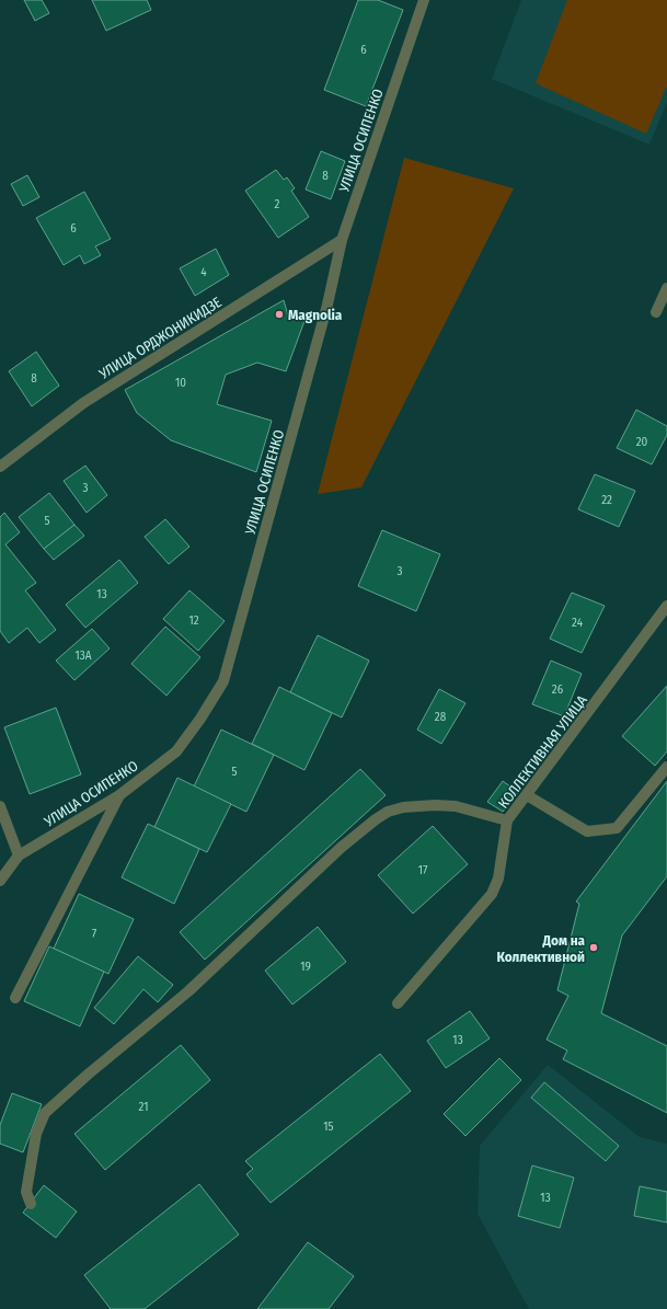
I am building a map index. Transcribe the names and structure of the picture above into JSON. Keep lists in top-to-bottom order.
{
  "streets": {
    "street": ["УЛИЦА ОСИПЕНКО", "УЛИЦА ОРДЖОНИКИДЗЕ", "КОЛЛЕКТИВНАЯ УЛИЦА"]
  },
  "crossings": [
    ["УЛИЦА ОСИПЕНКО", "УЛИЦА ОРДЖОНИКИДЗЕ"]
  ],
  "places": ["Magnolia", "Дом на Коллективной"],
  "house_numbers": [
    "6",
    "8",
    "2",
    "6",
    "4",
    "8",
    "10",
    "20",
    "3",
    "22",
    "5",
    "3",
    "13",
    "12",
    "24",
    "13А",
    "26",
    "28",
    "5",
    "17",
    "7",
    "19",
    "13",
    "21",
    "15",
    "13"
  ]
}
